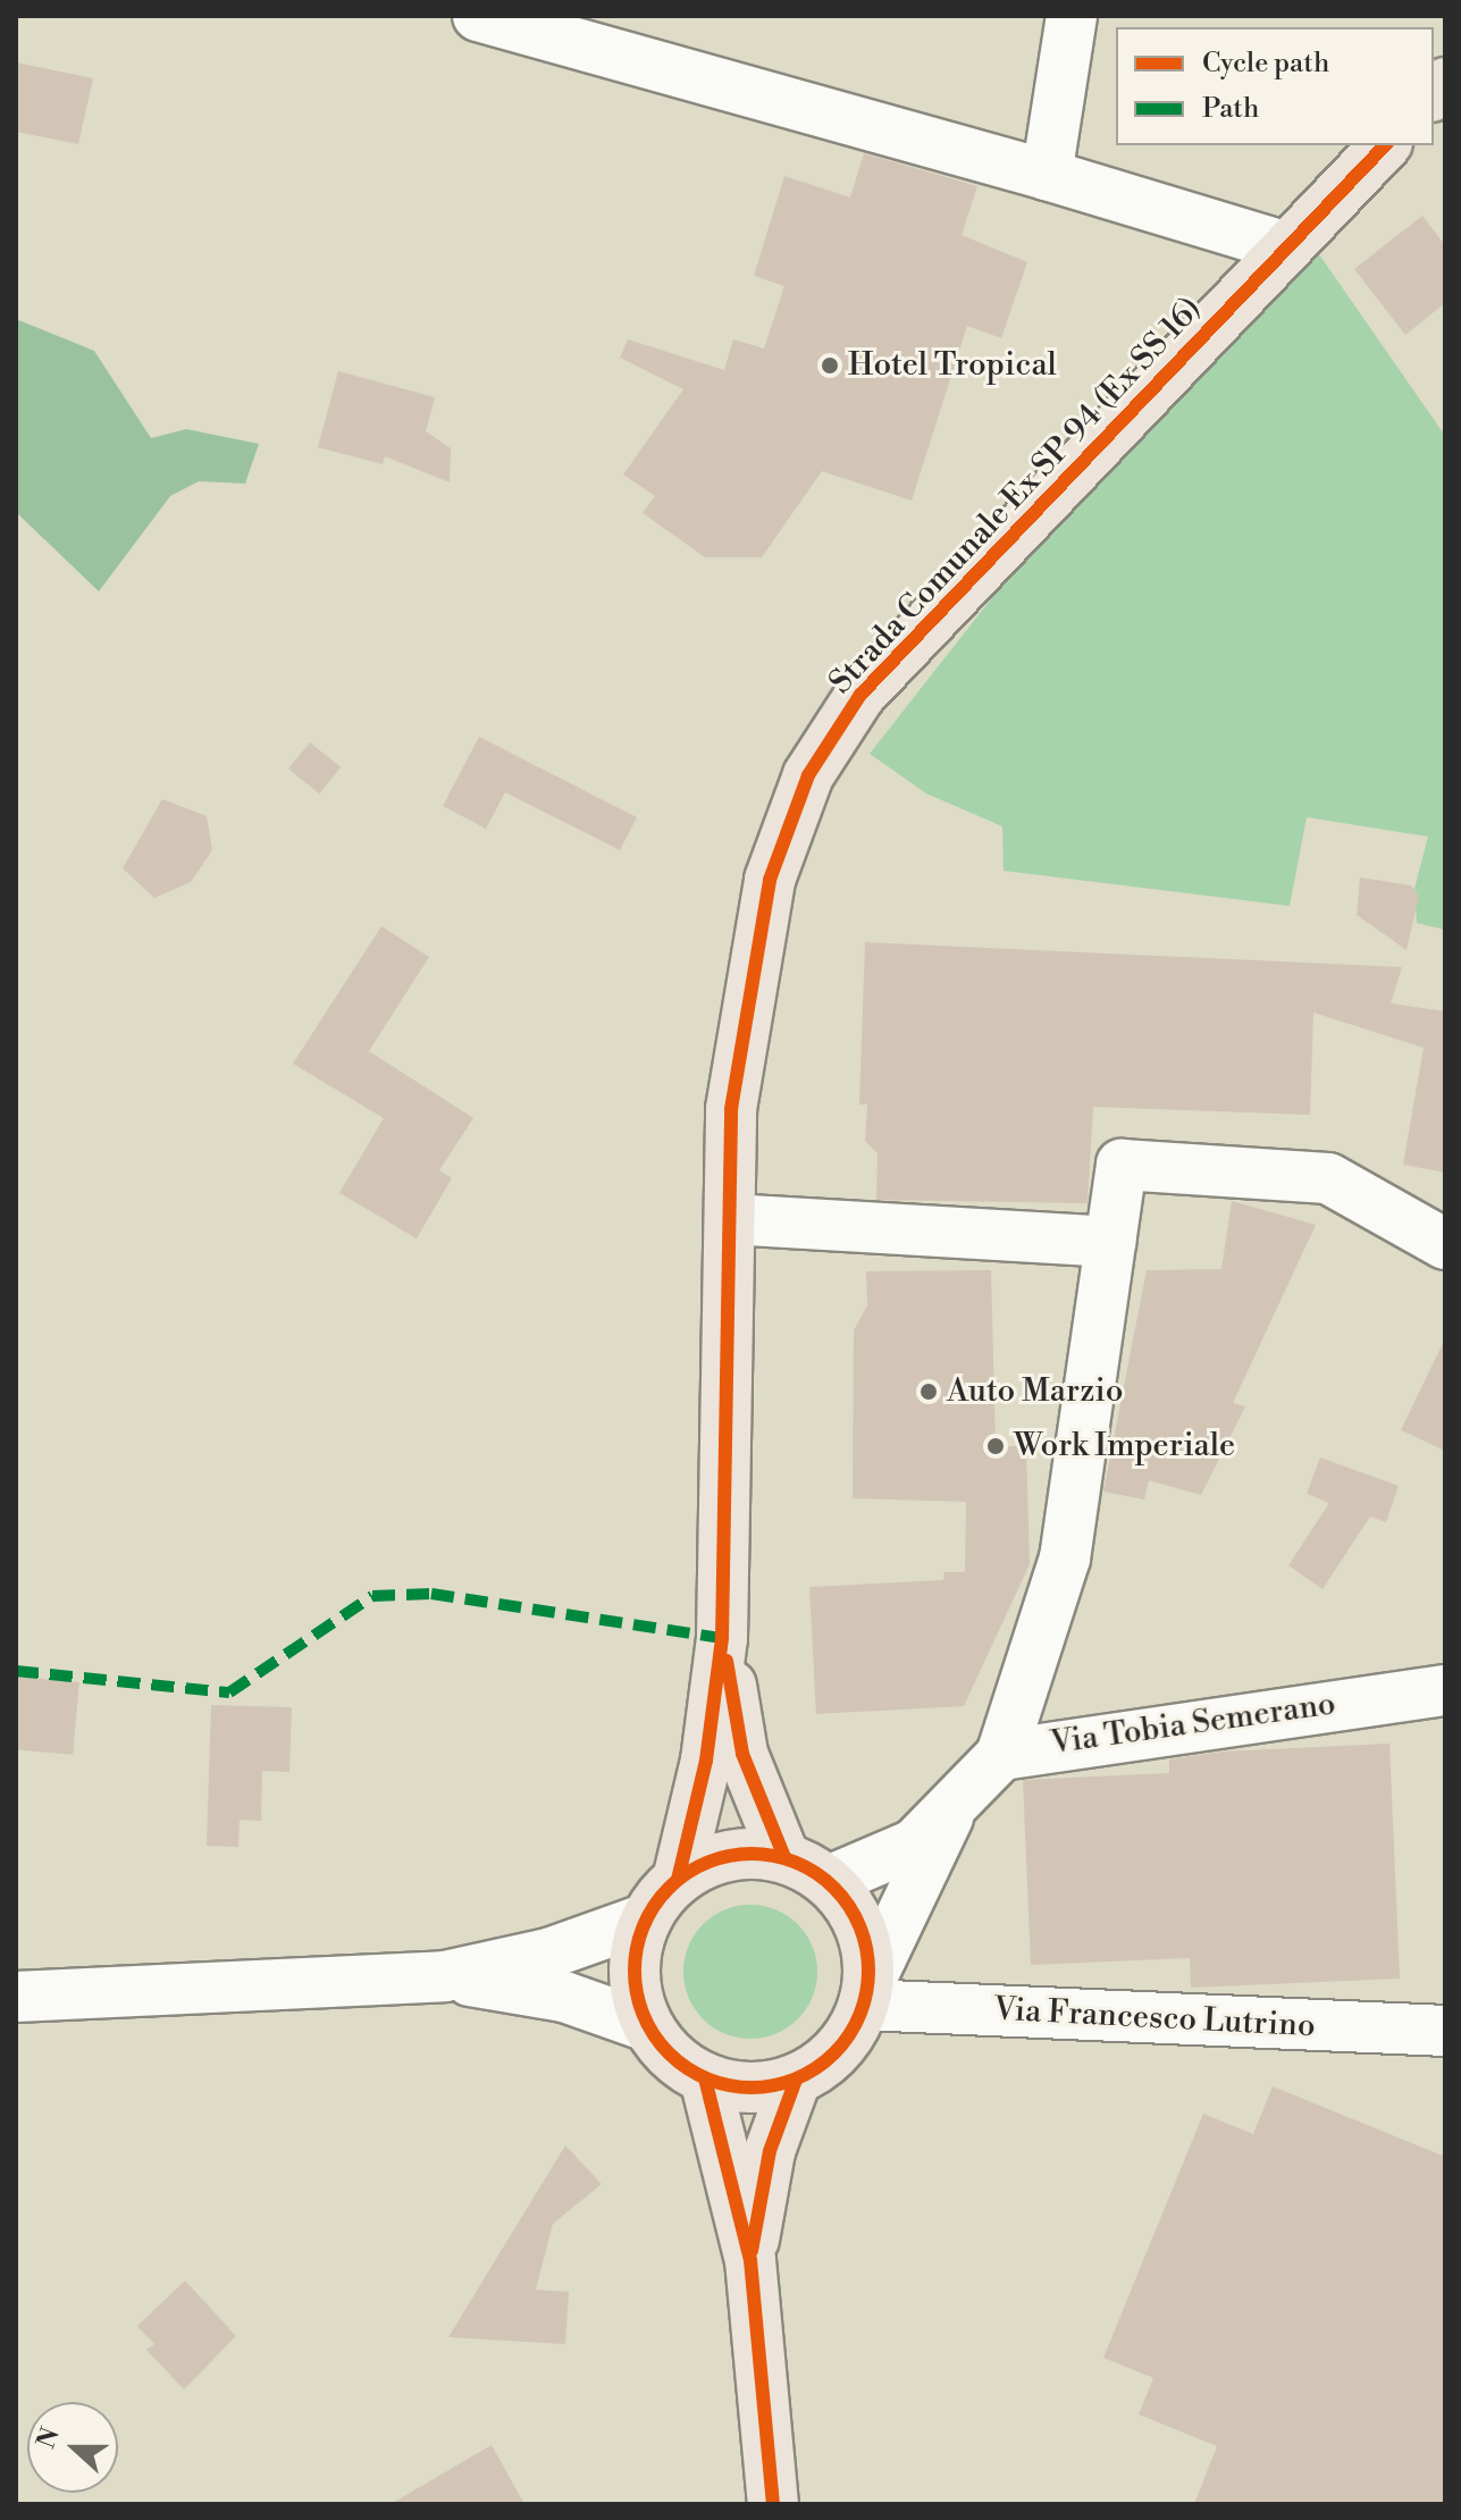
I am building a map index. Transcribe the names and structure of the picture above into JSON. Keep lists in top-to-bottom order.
{
  "streets": {
    "main road": ["Strada Comunale Ex SP 94 (Ex SS 16)"],
    "street": ["Via Tobia Semerano", "Via Francesco Lutrino"]
  },
  "crossings": [
    ["Strada Comunale Ex SP 94 (Ex SS 16)", "Via Francesco Lutrino"]
  ],
  "places": ["Hotel Tropical", "Auto Marzio", "Work Imperiale"],
  "legend": ["Cycle path", "Path"],
  "north": "left"
}
